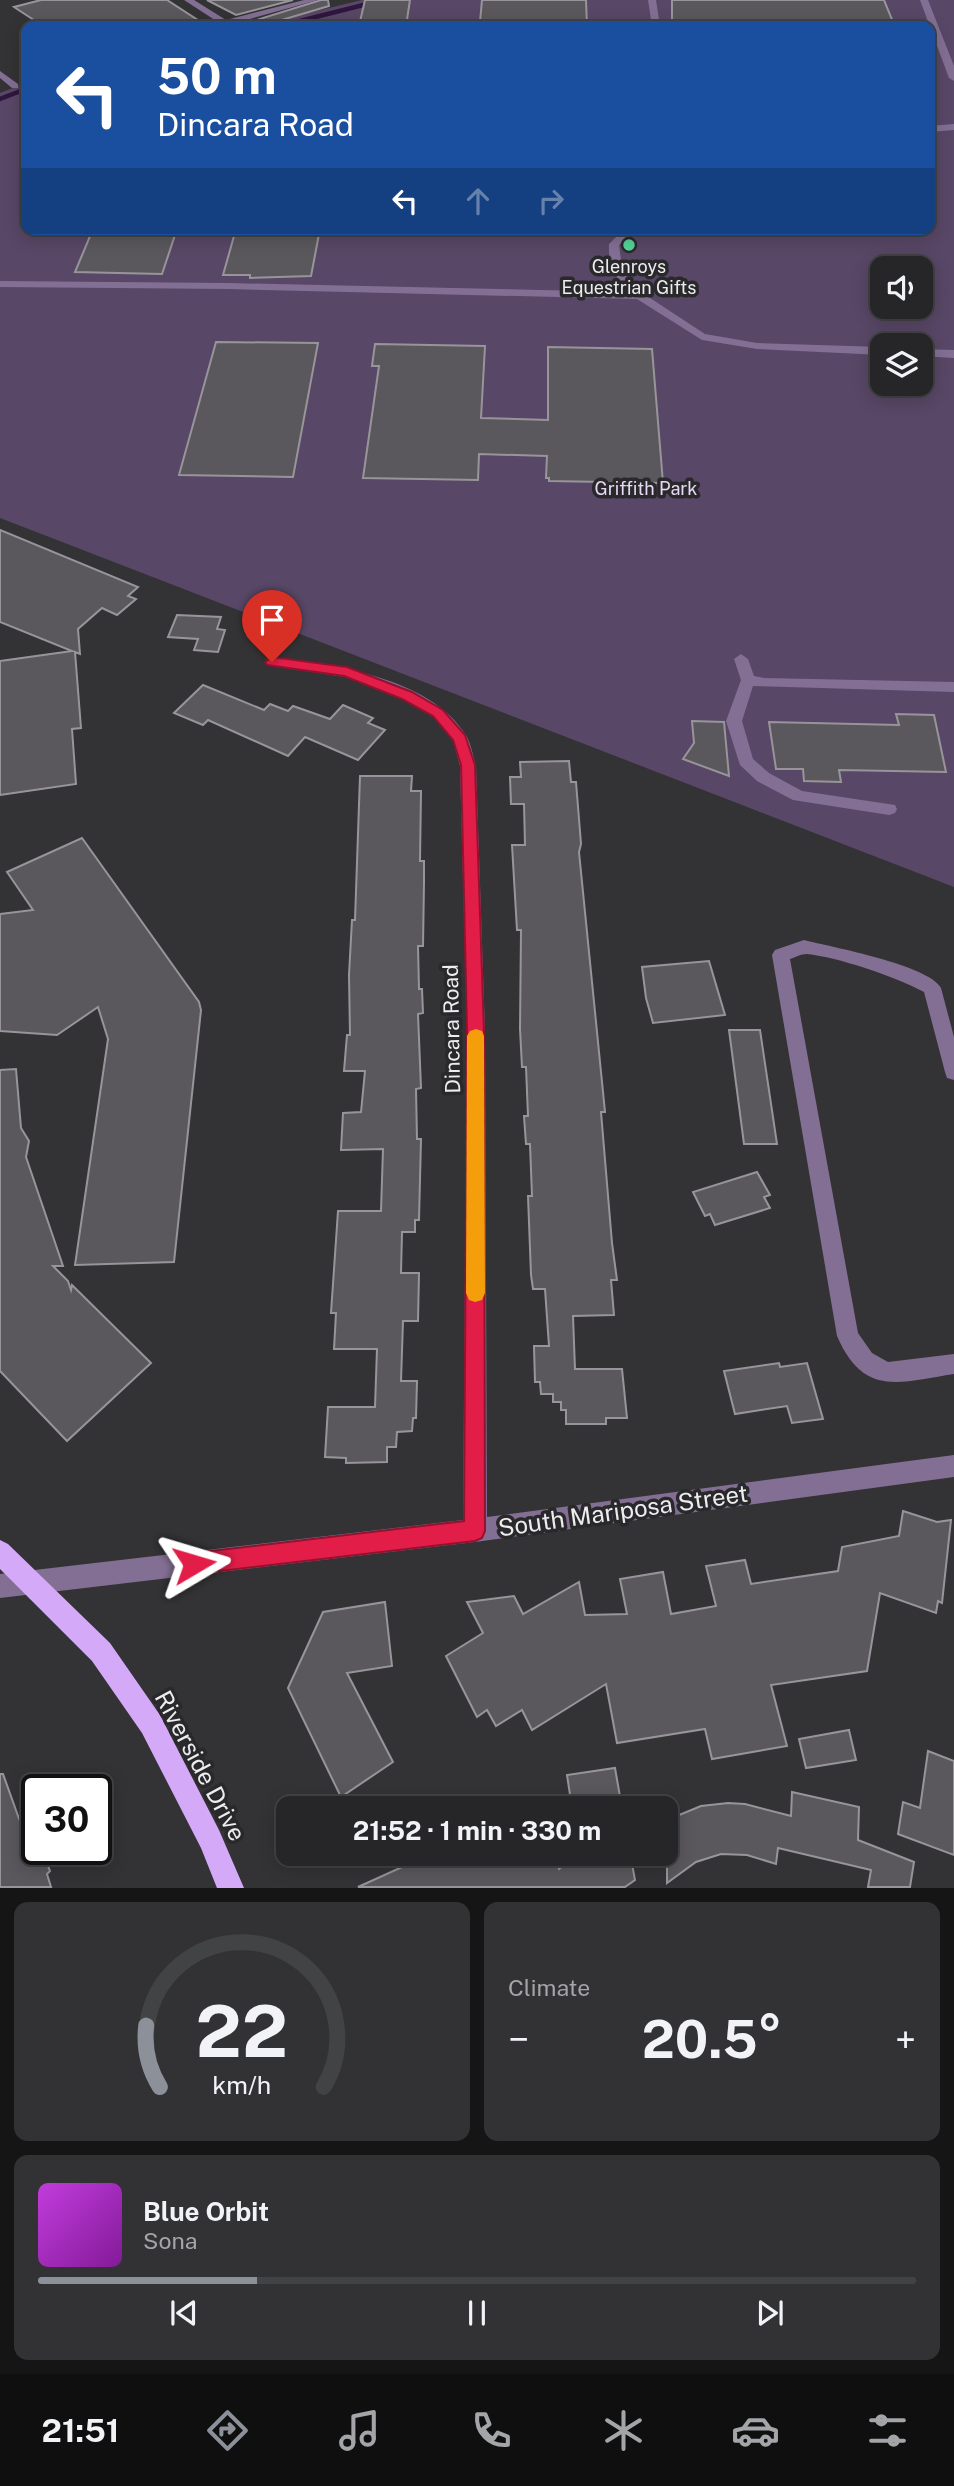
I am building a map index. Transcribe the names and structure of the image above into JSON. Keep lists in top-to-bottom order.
{
  "streets": {
    "main road": ["Riverside Drive"],
    "street": ["Dincara Road", "South Mariposa Street"]
  },
  "crossings": [
    ["Dincara Road", "South Mariposa Street"],
    ["South Mariposa Street", "Riverside Drive"]
  ],
  "parks": ["Griffith Park"],
  "places": ["Glenroys Equestrian Gifts"],
  "page": {
    "turn": ["50 m", "Dincara Road"],
    "limit": "30",
    "trip": "21:52 · 1 min · 330 m",
    "tile": "Climate",
    "heat": ["−", "20.5°", "+"],
    "song": ["Blue Orbit", "Sona"],
    "tabs": "21:51",
    "gauge": ["22", "km/h"]
  }
}
